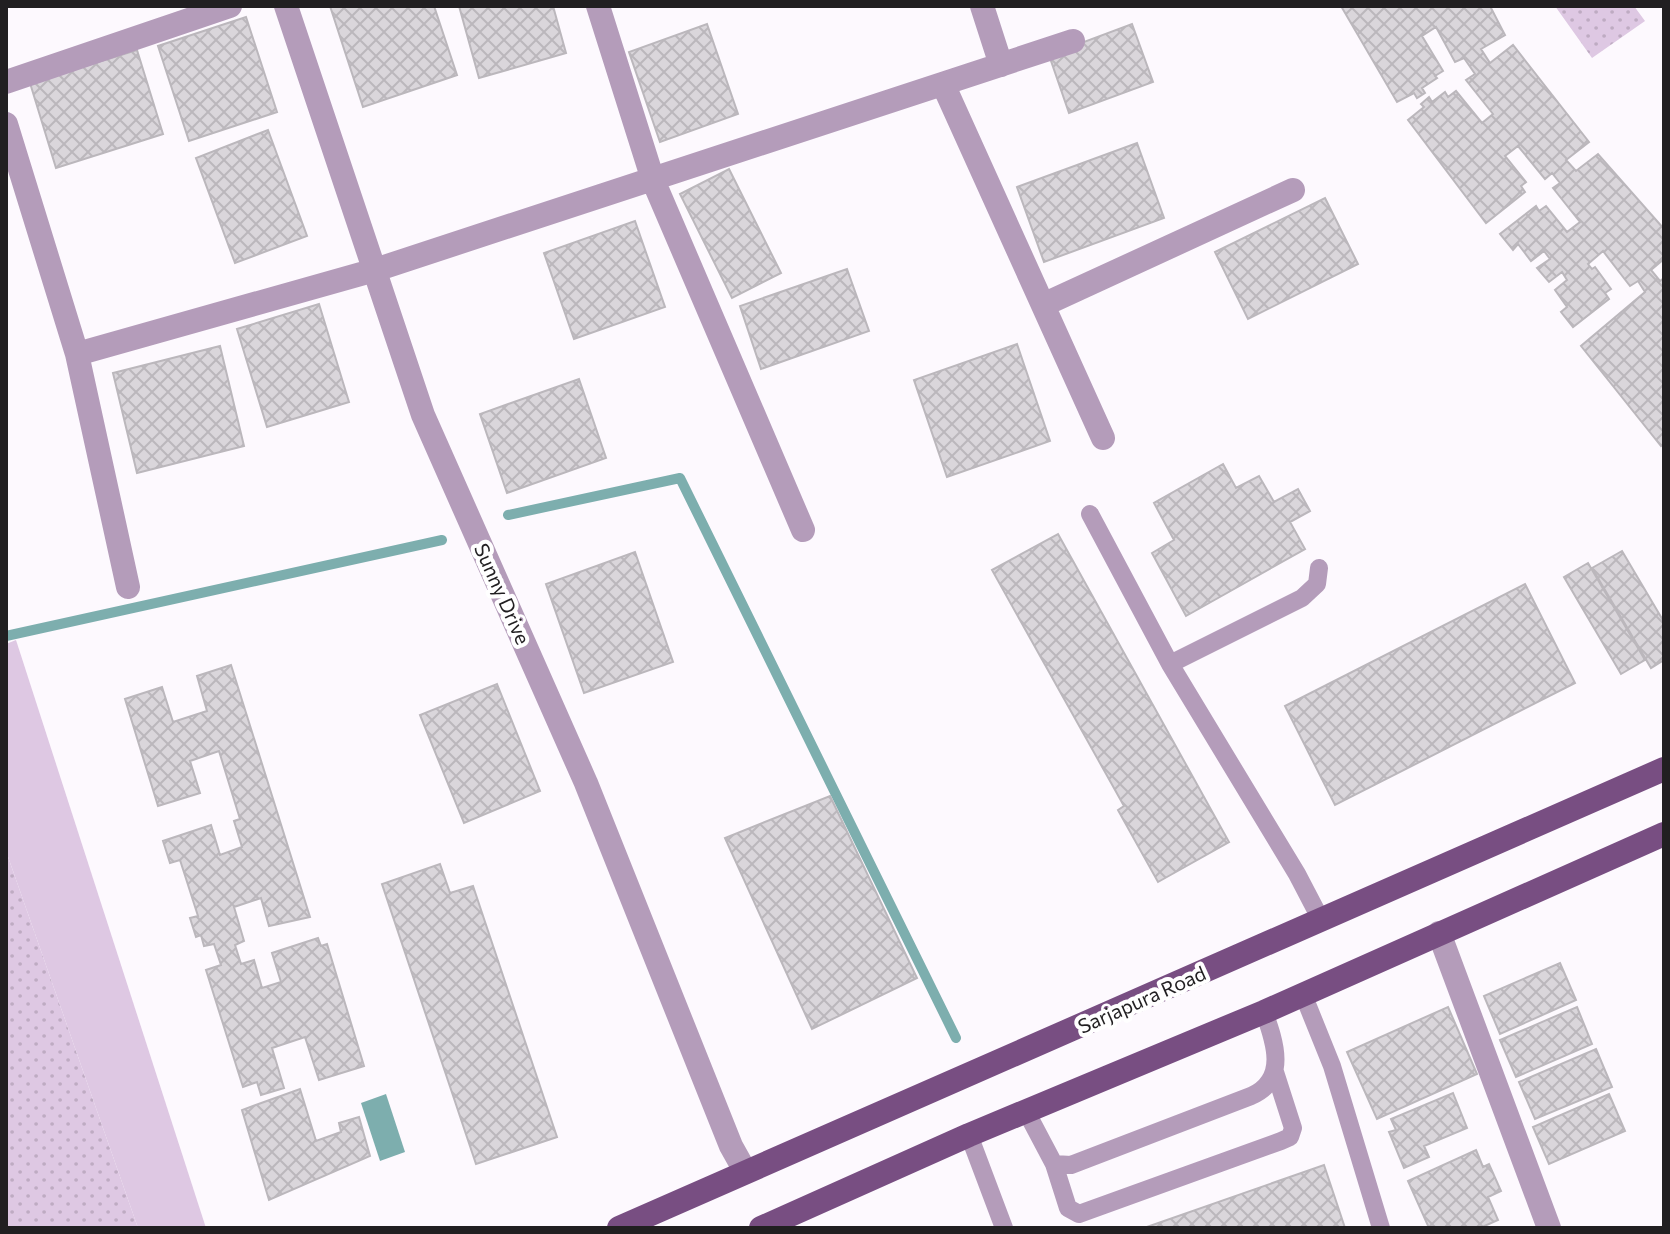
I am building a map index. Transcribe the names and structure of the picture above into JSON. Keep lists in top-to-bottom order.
{
  "streets": {
    "main road": ["Sarjapura Road"],
    "street": ["Sunny Drive"]
  },
  "crossings": [
    ["Sunny Drive", "Sarjapura Road"]
  ]
}
